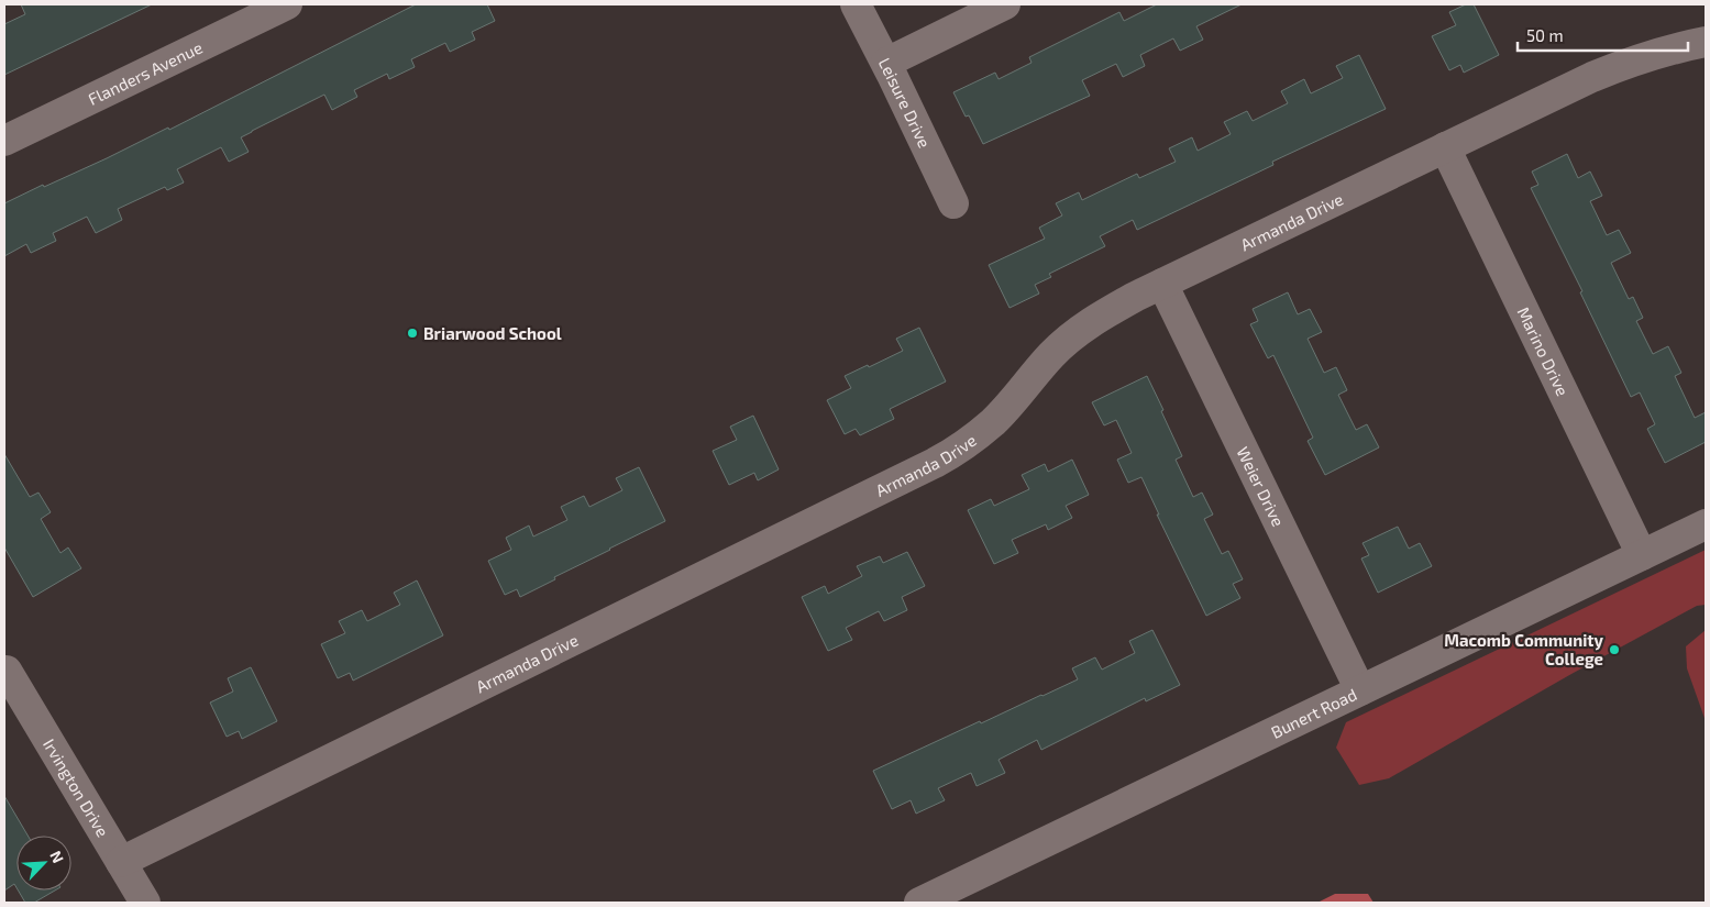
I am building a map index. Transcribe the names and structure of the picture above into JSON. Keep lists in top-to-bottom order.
{
  "streets": {
    "street": [
      "Flanders Avenue",
      "Leisure Drive",
      "Armanda Drive",
      "Marino Drive",
      "Weier Drive",
      "Bunert Road",
      "Irvington Drive"
    ]
  },
  "crossings": [
    ["Armanda Drive", "Marino Drive"],
    ["Armanda Drive", "Weier Drive"],
    ["Armanda Drive", "Irvington Drive"],
    ["Marino Drive", "Bunert Road"],
    ["Weier Drive", "Bunert Road"]
  ],
  "places": ["Briarwood School", "Macomb Community College"],
  "scale_bar": "50 m",
  "north": "top right"
}
